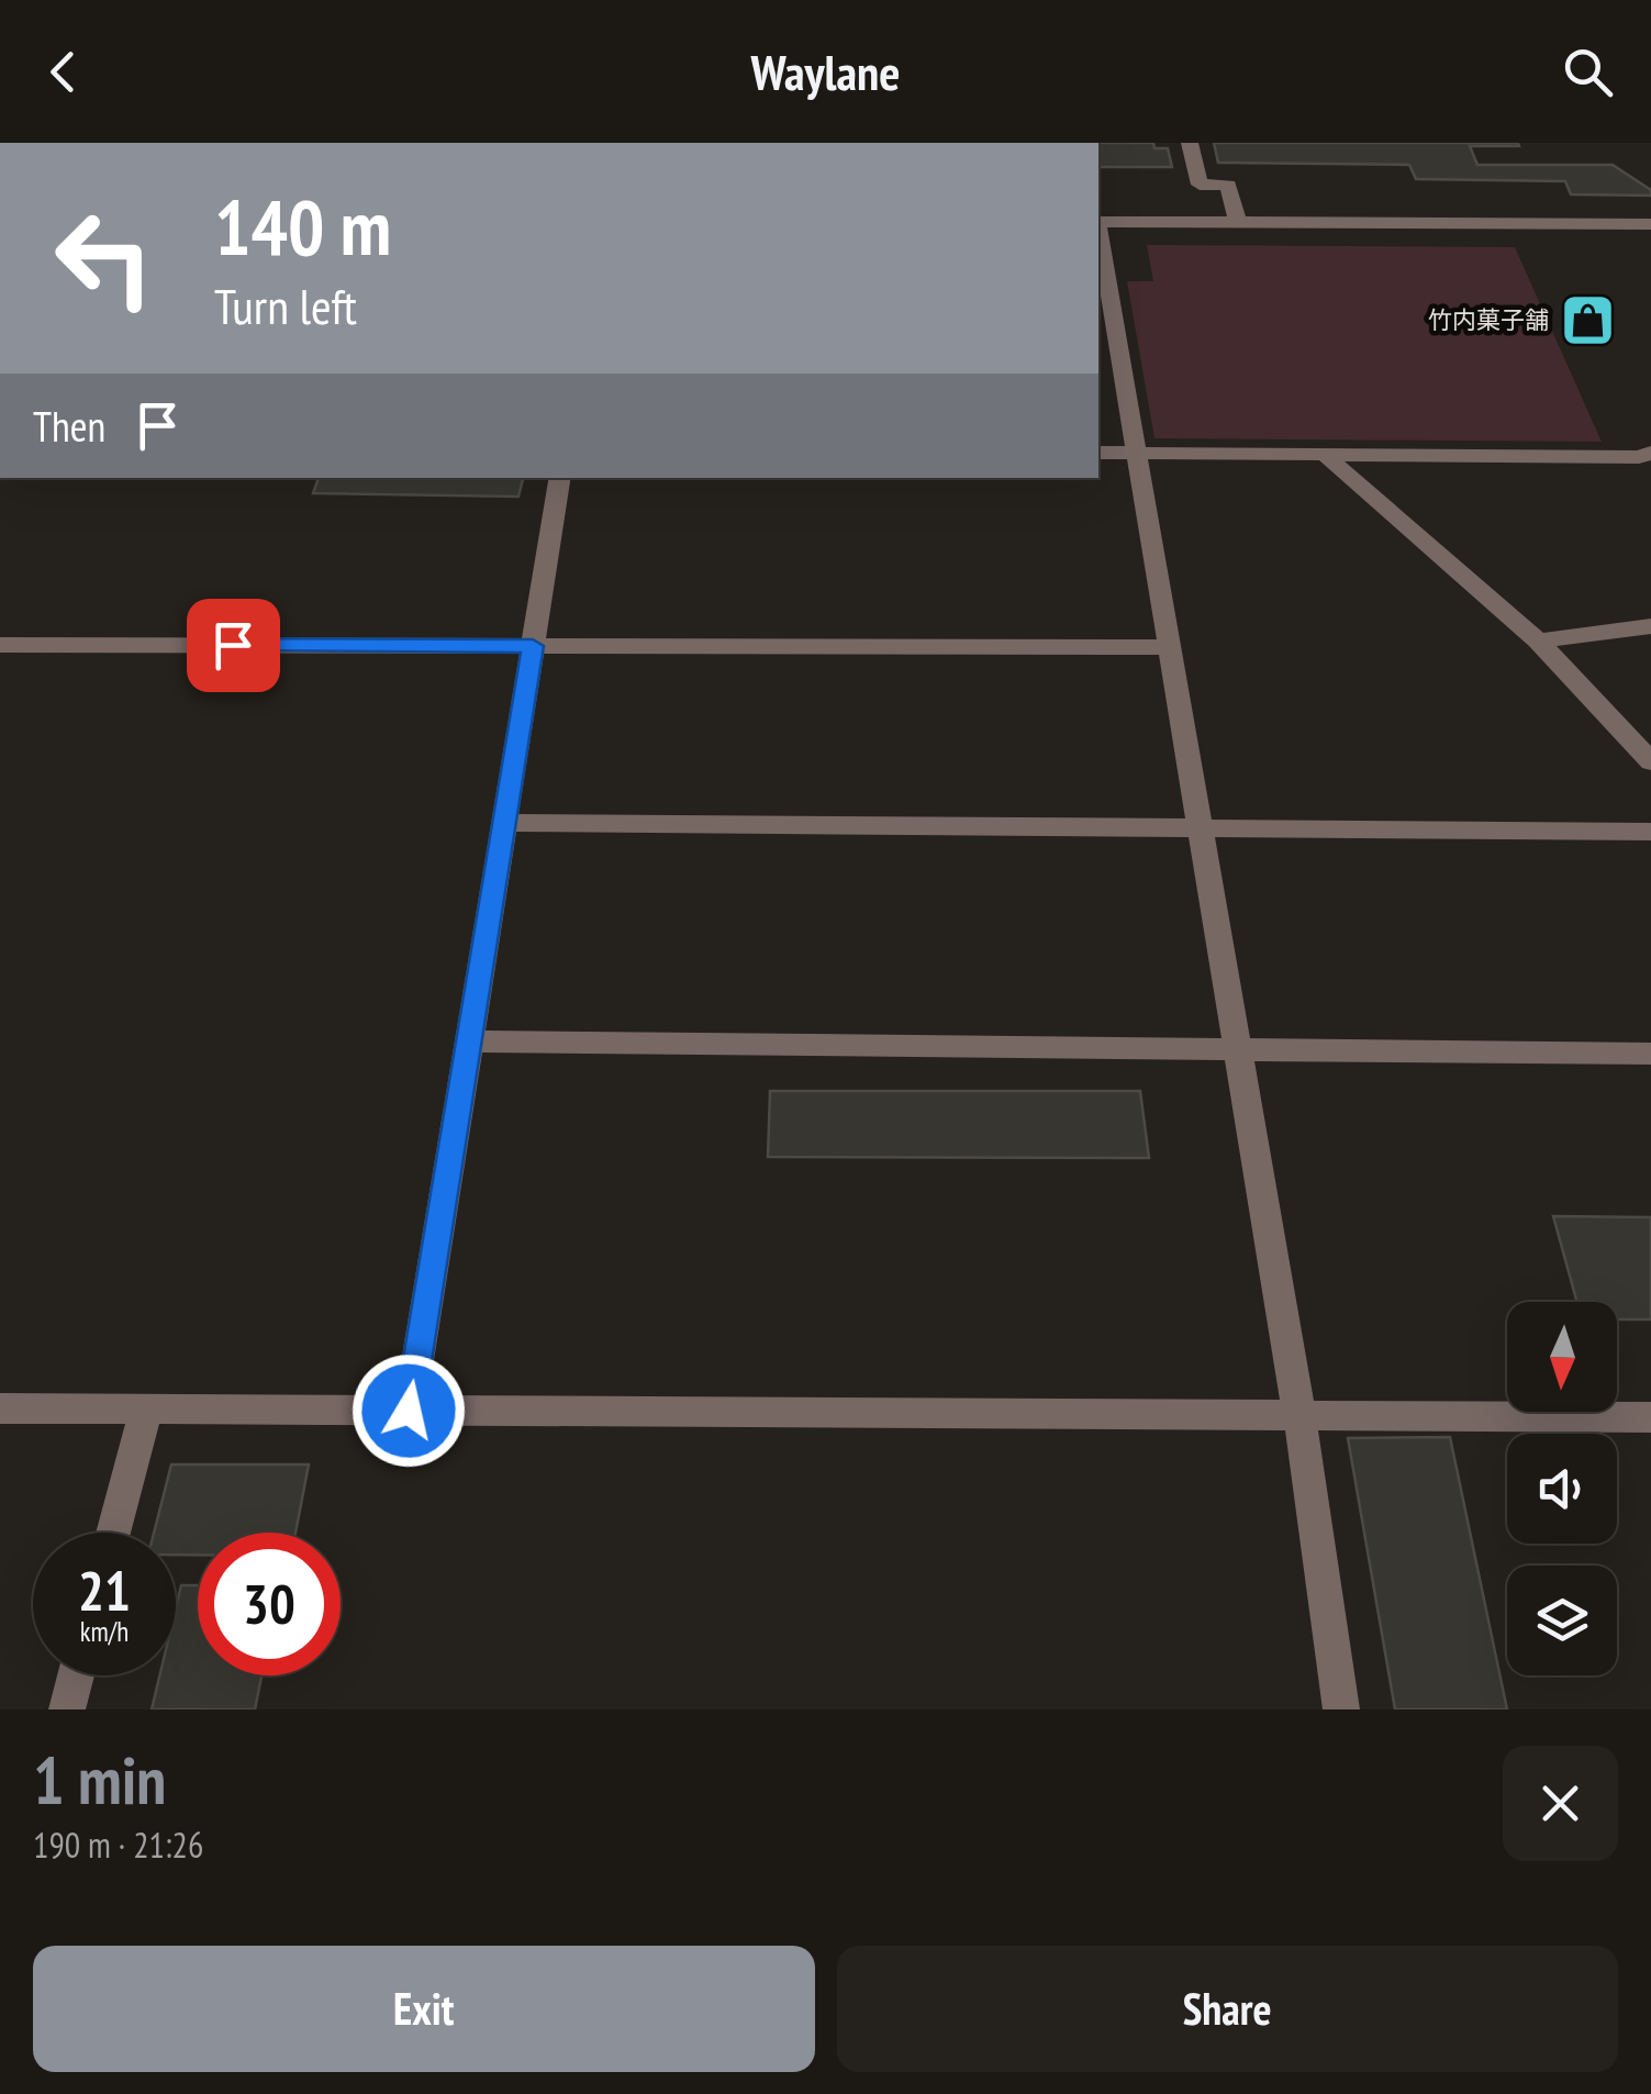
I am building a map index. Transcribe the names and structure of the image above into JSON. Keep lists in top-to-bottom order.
{
  "places": {
    "shop": ["竹内菓子舗"]
  },
  "north": "bottom",
  "page": {
    "header": "Waylane",
    "turn": ["140 m", "Turn left"],
    "then": "Then",
    "speed": "21 km/h",
    "limit": "30",
    "heading": ["1 min", "190 m · 21:26"],
    "buttons": ["Exit", "Share"]
  }
}
